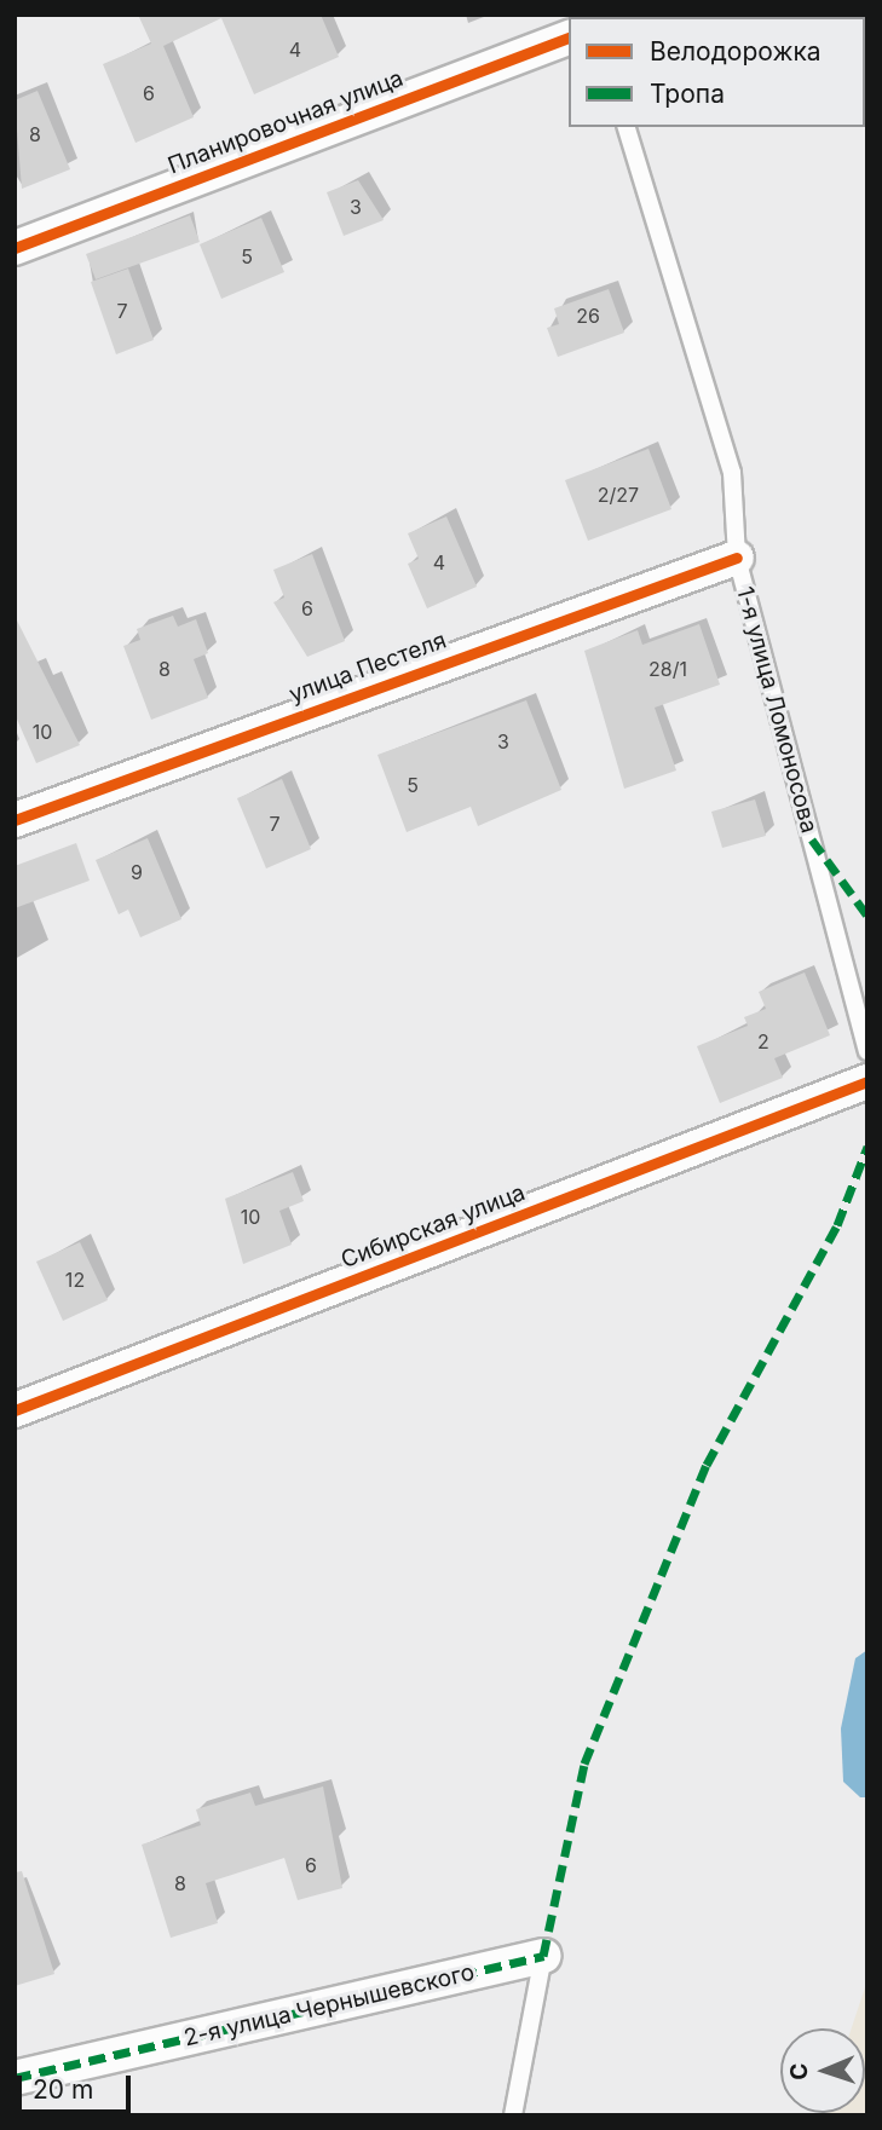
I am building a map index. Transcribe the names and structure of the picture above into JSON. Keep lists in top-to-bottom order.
{
  "streets": {
    "street": [
      "Планировочная улица",
      "улица Пестеля",
      "Сибирская улица",
      "2-я улица Чернышевского"
    ],
    "lane": ["1-я улица Ломоносова"]
  },
  "crossings": [
    ["улица Пестеля", "1-я улица Ломоносова"]
  ],
  "house_numbers": [
    "4",
    "6",
    "8",
    "3",
    "5",
    "7",
    "26",
    "2/27",
    "4",
    "6",
    "8",
    "28/1",
    "10",
    "3",
    "5",
    "7",
    "9",
    "2",
    "10",
    "12",
    "6",
    "8"
  ],
  "legend": ["Велодорожка", "Тропа"],
  "scale_bar": "20 m",
  "north": "left"
}
